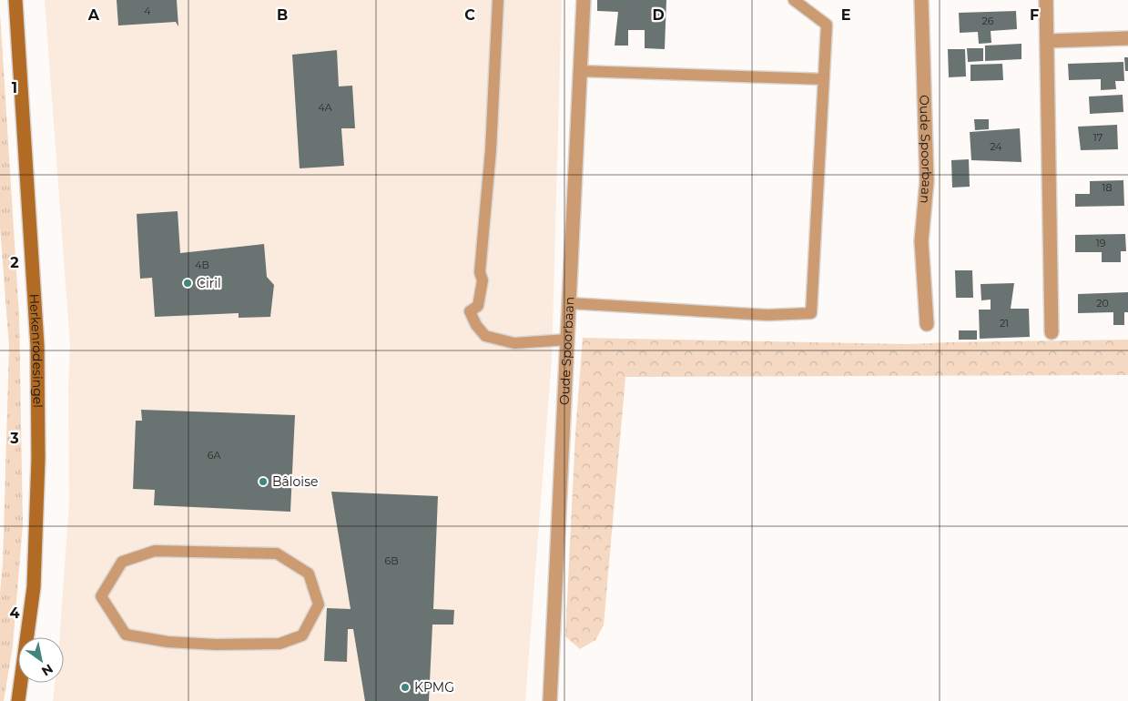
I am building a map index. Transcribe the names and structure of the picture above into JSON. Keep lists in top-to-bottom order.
{
  "streets": {
    "street": ["Oude Spoorbaan", "Herkenrodesingel"]
  },
  "places": ["Ciril", "Bâloise", "KPMG"],
  "house_numbers": [
    "4",
    "26",
    "4A",
    "17",
    "24",
    "18",
    "19",
    "4B",
    "20",
    "21",
    "6A",
    "6B"
  ],
  "north": "bottom right",
  "grid": {
    "columns": [
      "A",
      "B",
      "C",
      "D",
      "E",
      "F"
    ],
    "rows": [
      "1",
      "2",
      "3",
      "4"
    ]
  }
}
